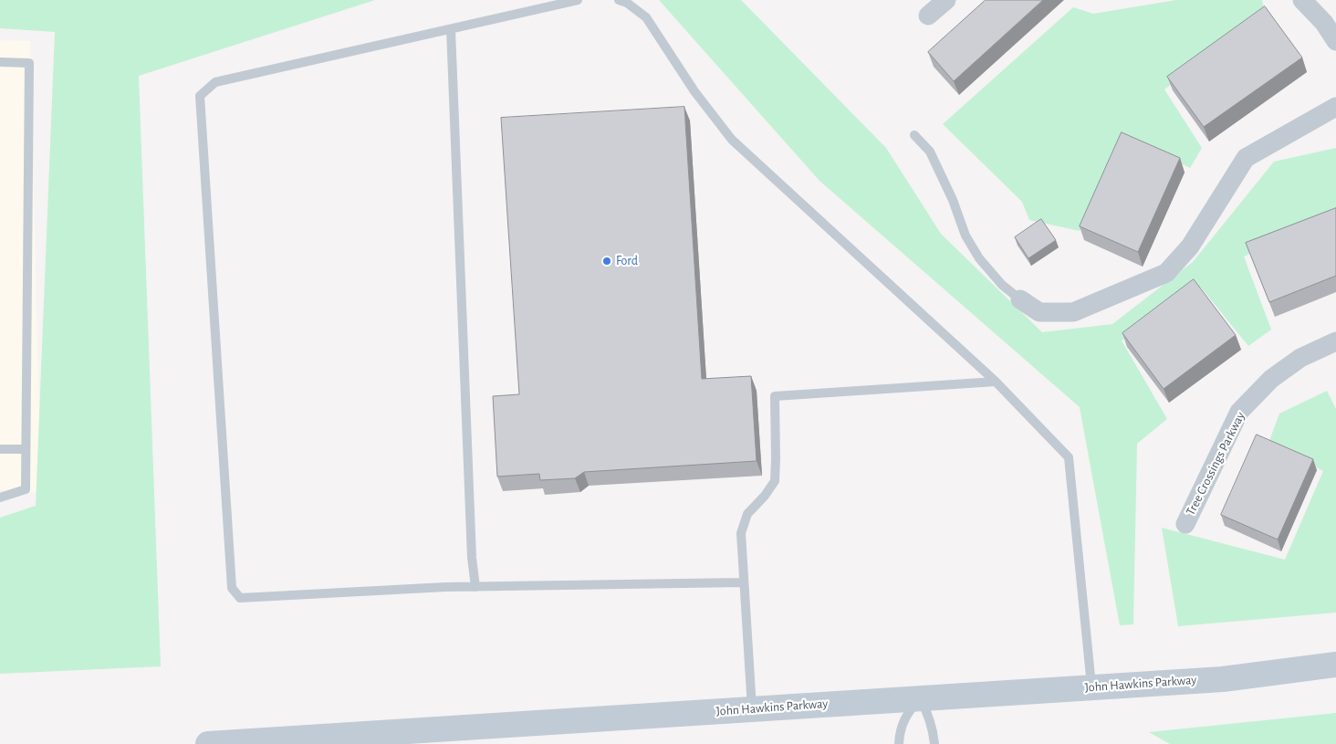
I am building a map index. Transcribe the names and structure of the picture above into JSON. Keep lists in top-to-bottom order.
{
  "streets": {
    "main road": ["John Hawkins Parkway"],
    "street": ["Tree Crossings Parkway"]
  },
  "places": ["Ford"]
}
